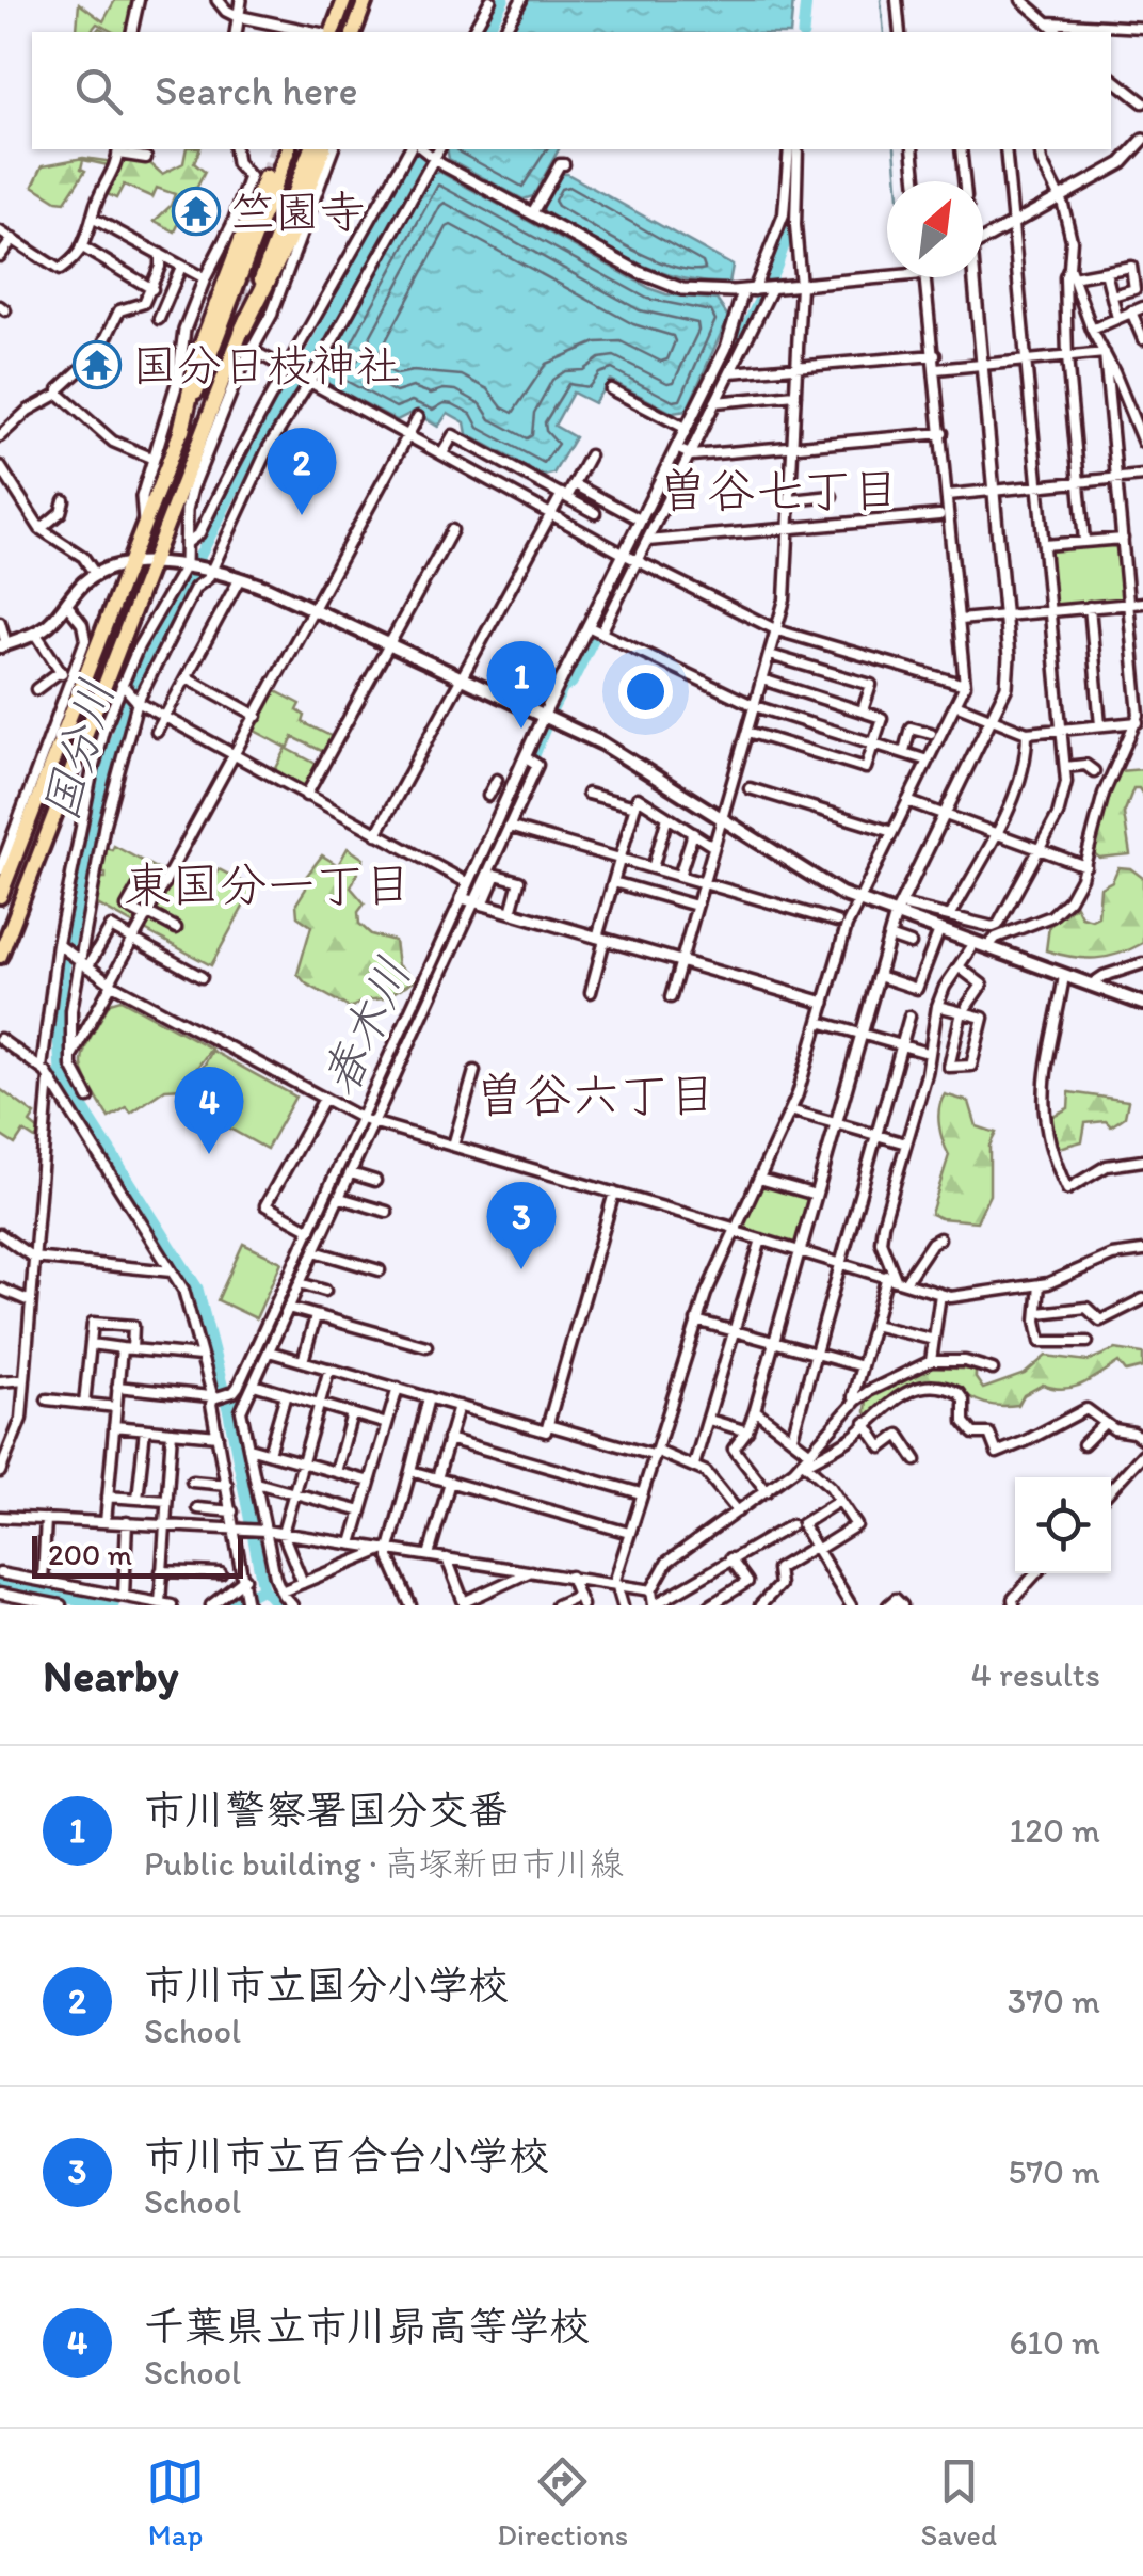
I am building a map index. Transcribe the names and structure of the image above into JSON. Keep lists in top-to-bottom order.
{
  "districts": ["曽谷七丁目", "東国分一丁目", "曽谷六丁目"],
  "water": ["国分川", "春木川"],
  "places": {
    "temple": ["竺園寺", "国分日枝神社"]
  },
  "scale_bar": "200 m",
  "north": "top right",
  "page": {
    "search": "Search here",
    "pins": [
      "2",
      "1",
      "4",
      "3"
    ],
    "scale": "200 m",
    "heading": ["Nearby", "4 results"],
    "list": [
      {
        "mark": "1",
        "name": "市川警察署国分交番",
        "note": "Public building · 高塚新田市川線",
        "value": "120 m"
      },
      {
        "mark": "2",
        "name": "市川市立国分小学校",
        "note": "School",
        "value": "370 m"
      },
      {
        "mark": "3",
        "name": "市川市立百合台小学校",
        "note": "School",
        "value": "570 m"
      },
      {
        "mark": "4",
        "name": "千葉県立市川昴高等学校",
        "note": "School",
        "value": "610 m"
      }
    ],
    "nav": ["Map", "Directions", "Saved"]
  }
}
